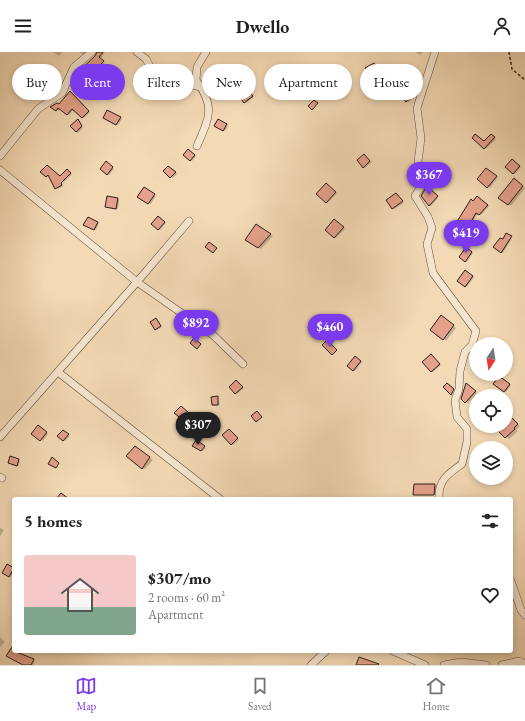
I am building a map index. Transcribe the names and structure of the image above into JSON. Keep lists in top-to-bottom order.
{
  "north": "bottom",
  "page": {
    "header": "Dwello",
    "chip": [
      "Buy",
      "Rent",
      "Filters",
      "New",
      "Apartment",
      "House"
    ],
    "price": [
      "$367",
      "$419",
      "$892",
      "$460",
      "$307"
    ],
    "heading": "5 homes",
    "list": [
      {
        "name": "$307/mo",
        "note": "2 rooms · 60 m² · Apartment"
      }
    ],
    "tabs": ["Map", "Saved", "Home"]
  }
}
